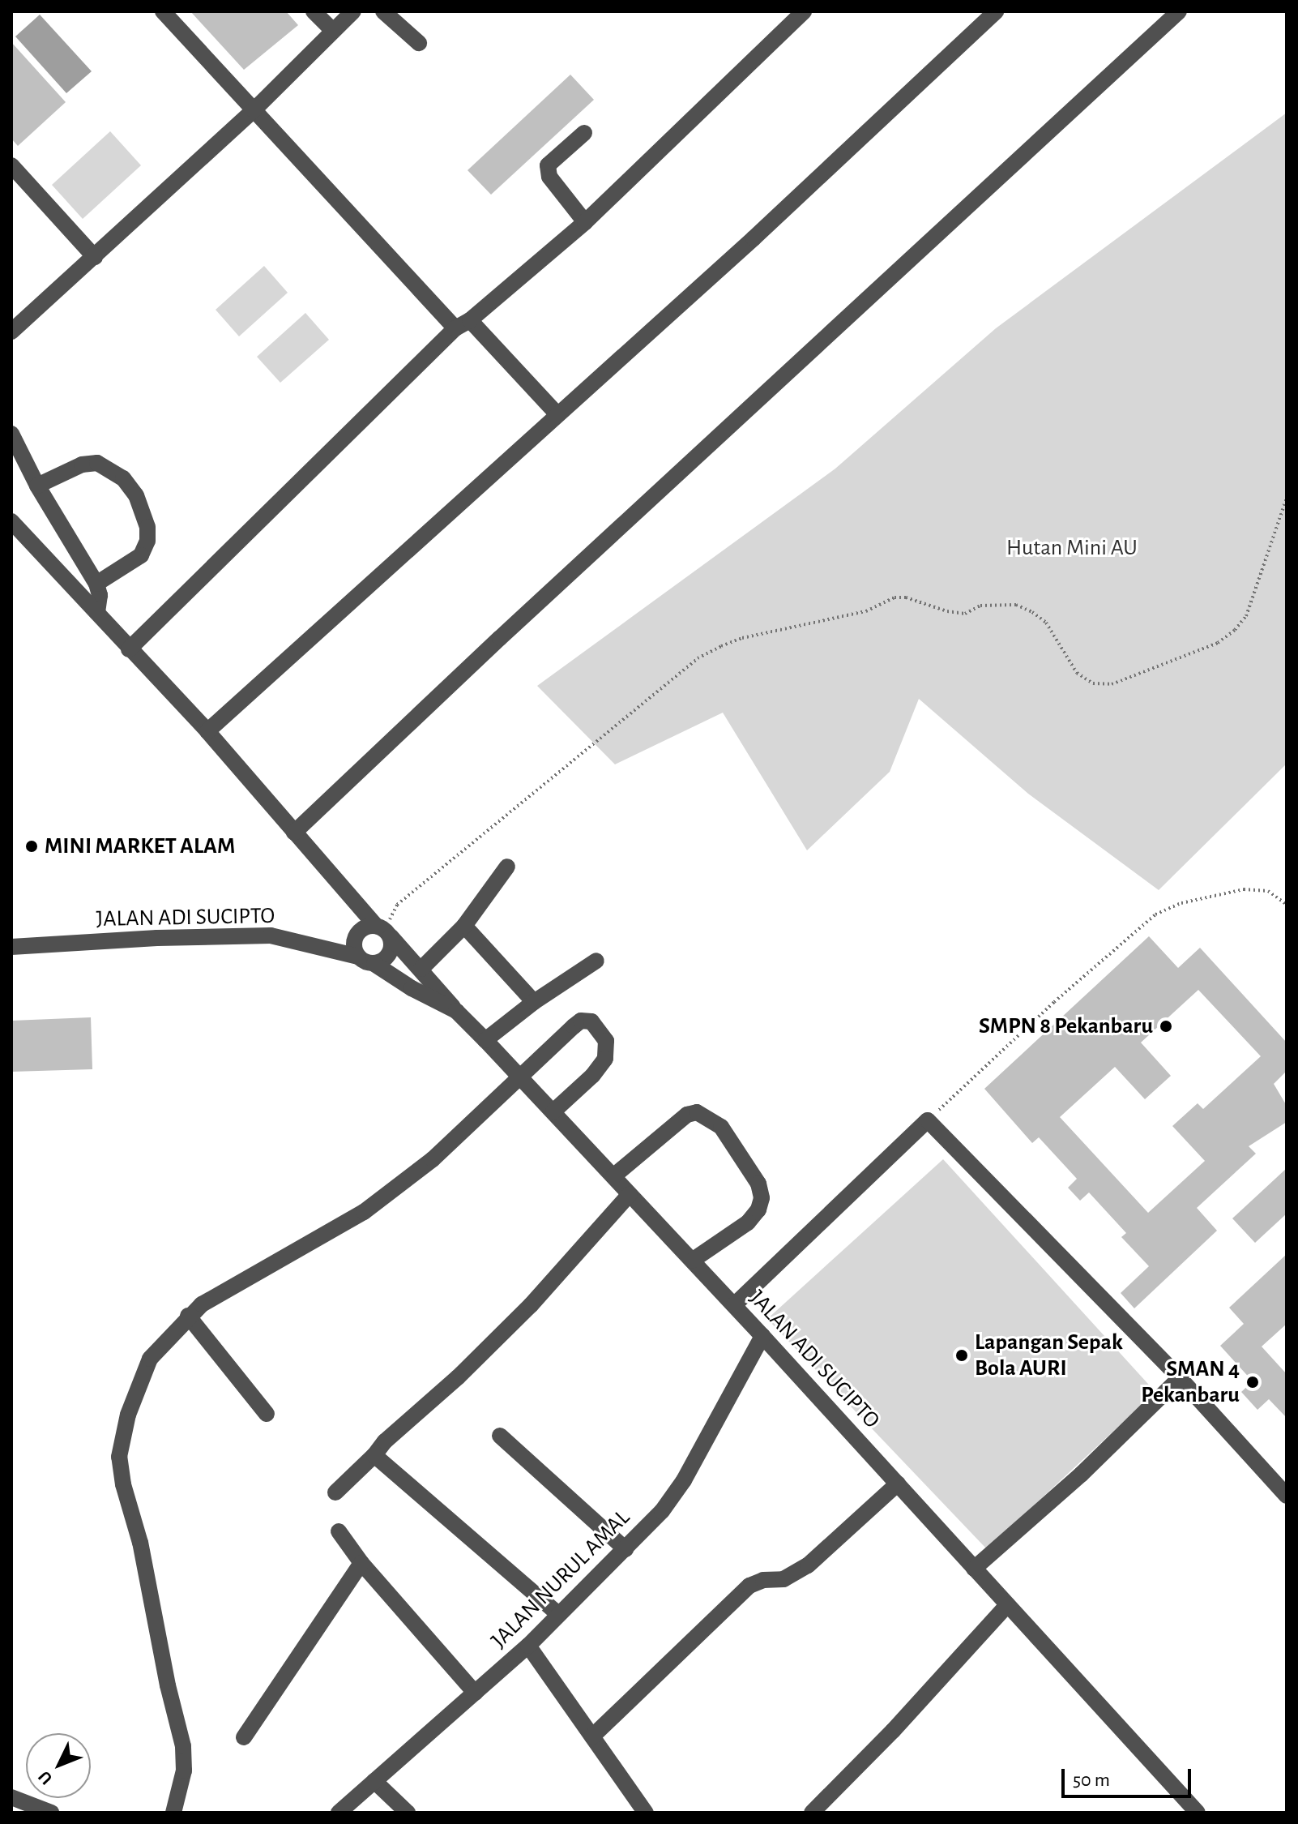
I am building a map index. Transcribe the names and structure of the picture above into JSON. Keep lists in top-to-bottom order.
{
  "streets": {
    "street": ["JALAN ADI SUCIPTO", "JALAN NURUL AMAL"]
  },
  "crossings": [
    ["JALAN ADI SUCIPTO", "JALAN NURUL AMAL"]
  ],
  "parks": ["Hutan Mini AU"],
  "places": [
    "MINI MARKET ALAM",
    "SMPN 8 Pekanbaru",
    "Lapangan Sepak Bola AURI",
    "SMAN 4 Pekanbaru"
  ],
  "scale_bar": "50 m",
  "north": "bottom left"
}
